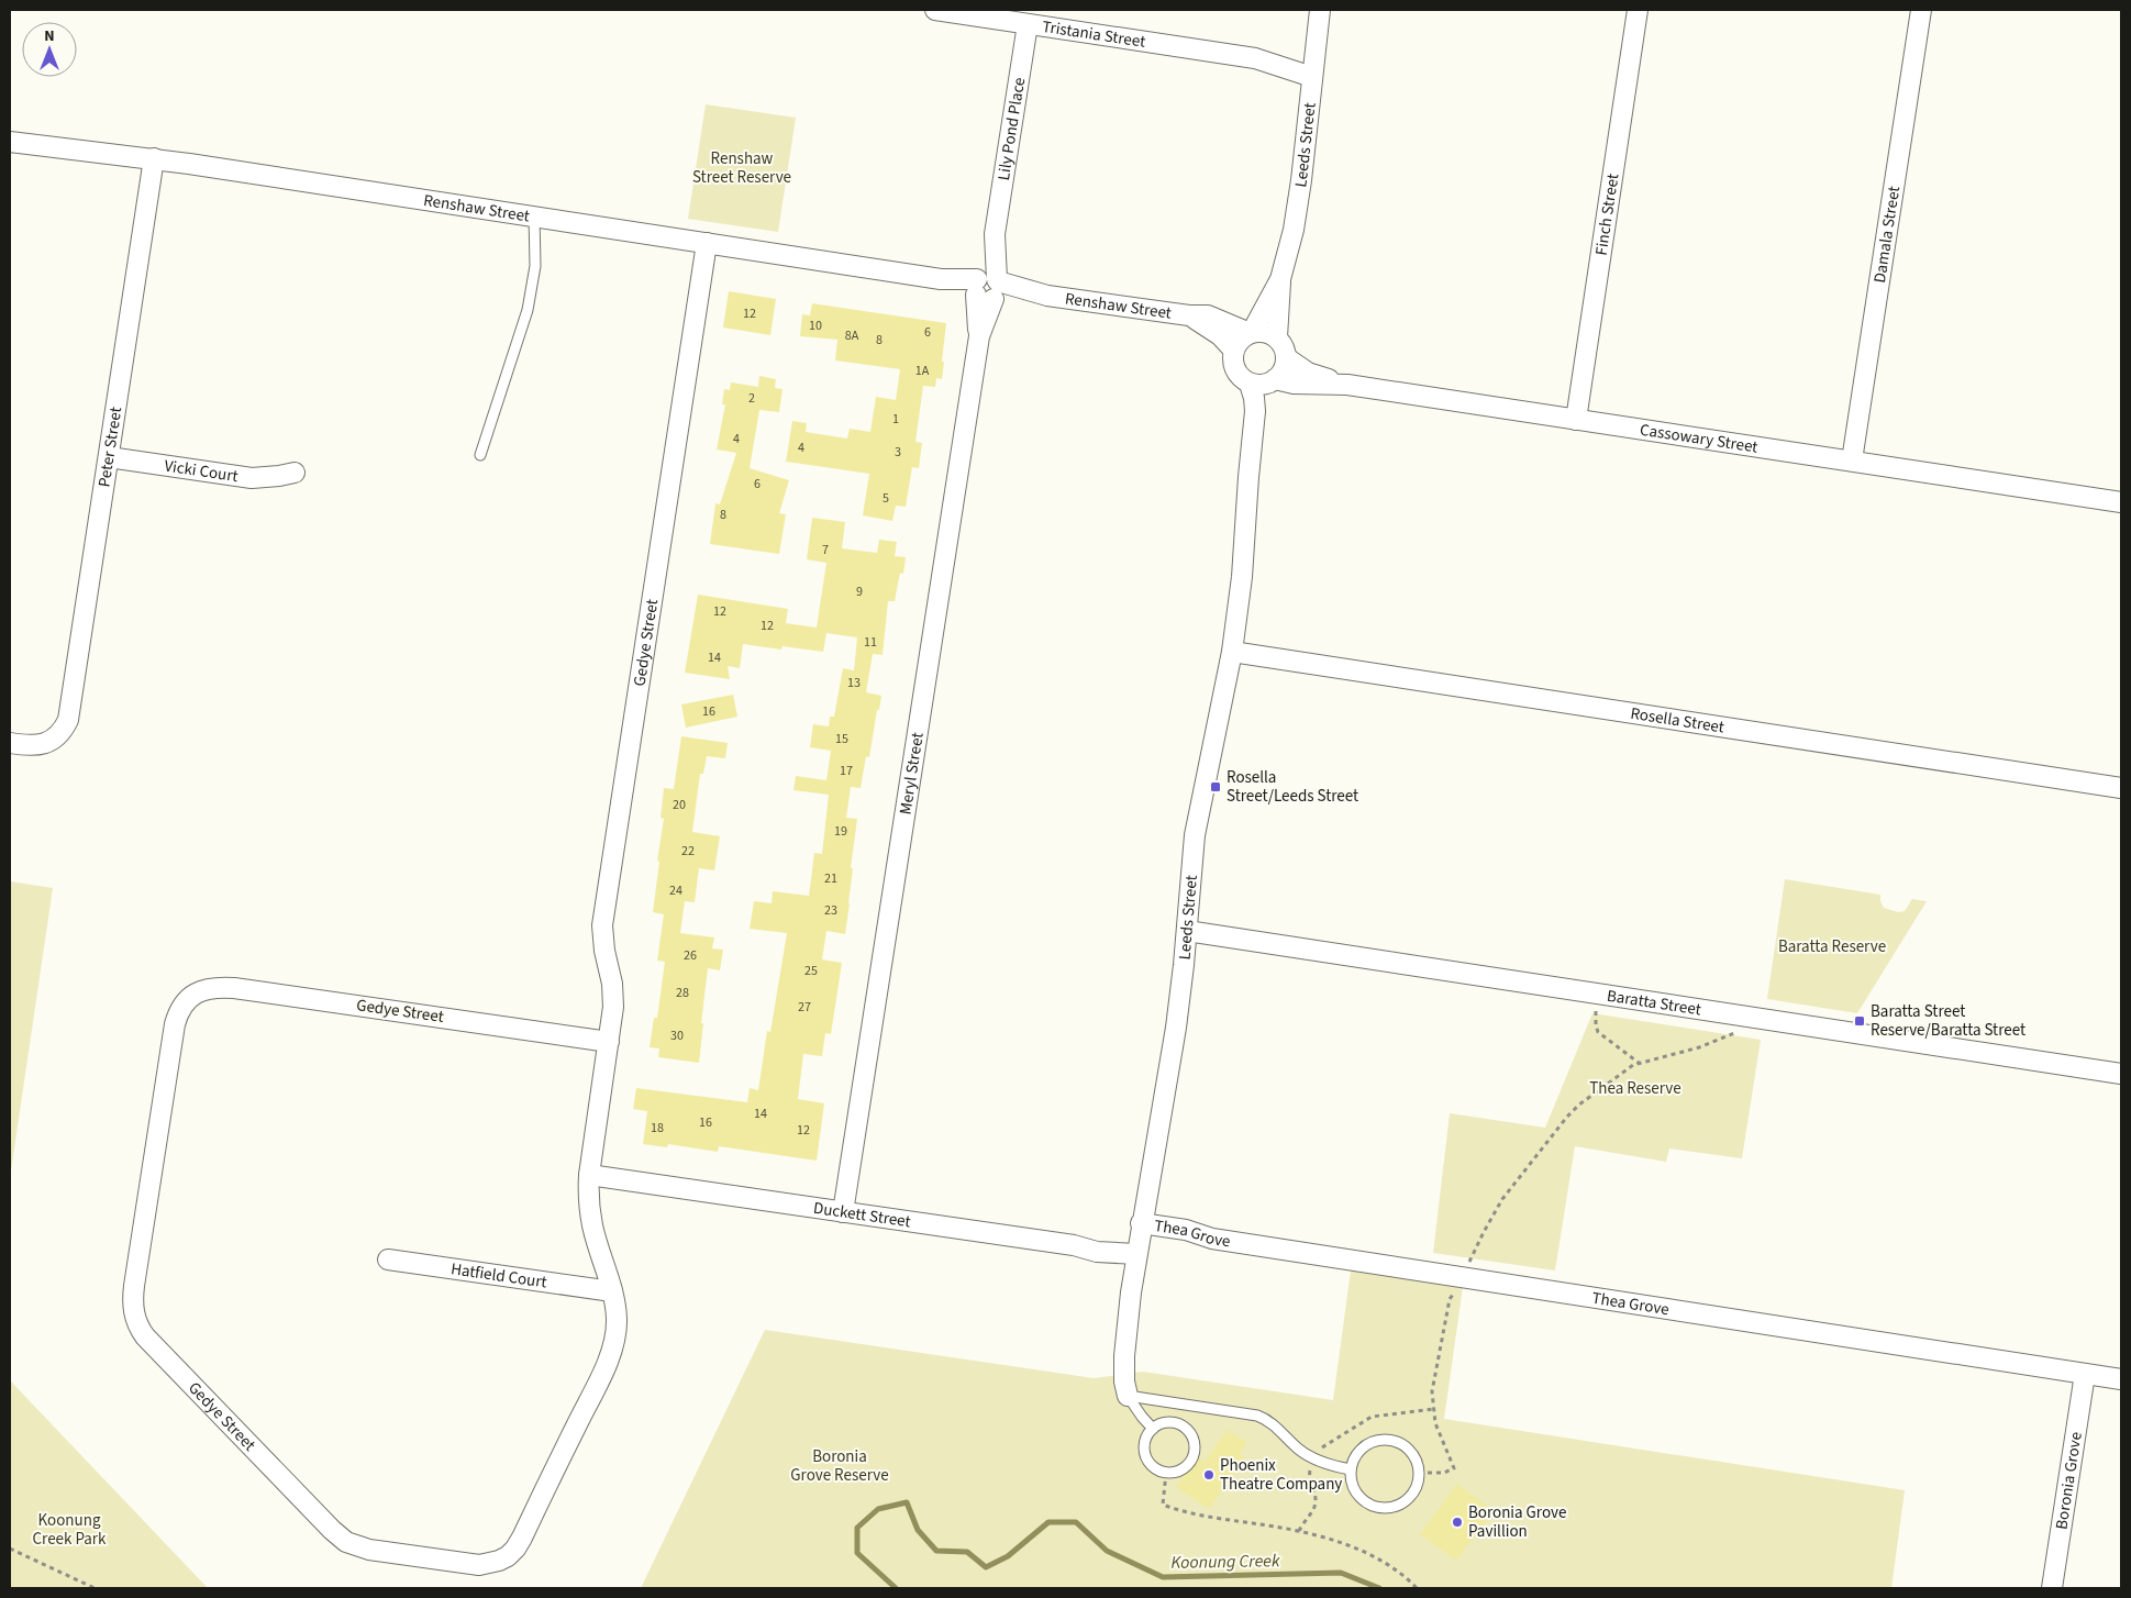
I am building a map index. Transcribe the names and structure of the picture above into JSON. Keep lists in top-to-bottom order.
{
  "streets": {
    "street": [
      "Tristania Street",
      "Lily Pond Place",
      "Leeds Street",
      "Renshaw Street",
      "Finch Street",
      "Damala Street",
      "Cassowary Street",
      "Peter Street",
      "Vicki Court",
      "Gedye Street",
      "Rosella Street",
      "Meryl Street",
      "Baratta Street",
      "Duckett Street",
      "Thea Grove",
      "Hatfield Court",
      "Boronia Grove"
    ]
  },
  "crossings": [
    ["Tristania Street", "Lily Pond Place"],
    ["Tristania Street", "Leeds Street"],
    ["Lily Pond Place", "Renshaw Street"],
    ["Lily Pond Place", "Meryl Street"],
    ["Leeds Street", "Renshaw Street"],
    ["Leeds Street", "Cassowary Street"],
    ["Leeds Street", "Rosella Street"],
    ["Leeds Street", "Baratta Street"],
    ["Leeds Street", "Duckett Street"],
    ["Leeds Street", "Thea Grove"],
    ["Renshaw Street", "Cassowary Street"],
    ["Renshaw Street", "Peter Street"],
    ["Renshaw Street", "Gedye Street"],
    ["Renshaw Street", "Meryl Street"],
    ["Finch Street", "Cassowary Street"],
    ["Damala Street", "Cassowary Street"],
    ["Peter Street", "Vicki Court"],
    ["Gedye Street", "Duckett Street"],
    ["Gedye Street", "Hatfield Court"],
    ["Meryl Street", "Duckett Street"],
    ["Thea Grove", "Boronia Grove"]
  ],
  "water": ["Koonung Creek"],
  "parks": [
    "Renshaw Street Reserve",
    "Baratta Reserve",
    "Thea Reserve",
    "Boronia Grove Reserve",
    "Koonung Creek Park"
  ],
  "places": {
    "transit": ["Rosella Street/Leeds Street", "Baratta Street Reserve/Baratta Street"],
    "other": ["Phoenix Theatre Company", "Boronia Grove Pavillion"]
  },
  "house_numbers": [
    "12",
    "10",
    "6",
    "8A",
    "8",
    "1A",
    "2",
    "1",
    "4",
    "4",
    "3",
    "6",
    "5",
    "8",
    "7",
    "9",
    "12",
    "12",
    "11",
    "14",
    "13",
    "16",
    "15",
    "17",
    "20",
    "19",
    "22",
    "21",
    "24",
    "23",
    "26",
    "25",
    "28",
    "27",
    "30",
    "14",
    "16",
    "18",
    "12"
  ],
  "north": "top"
}
